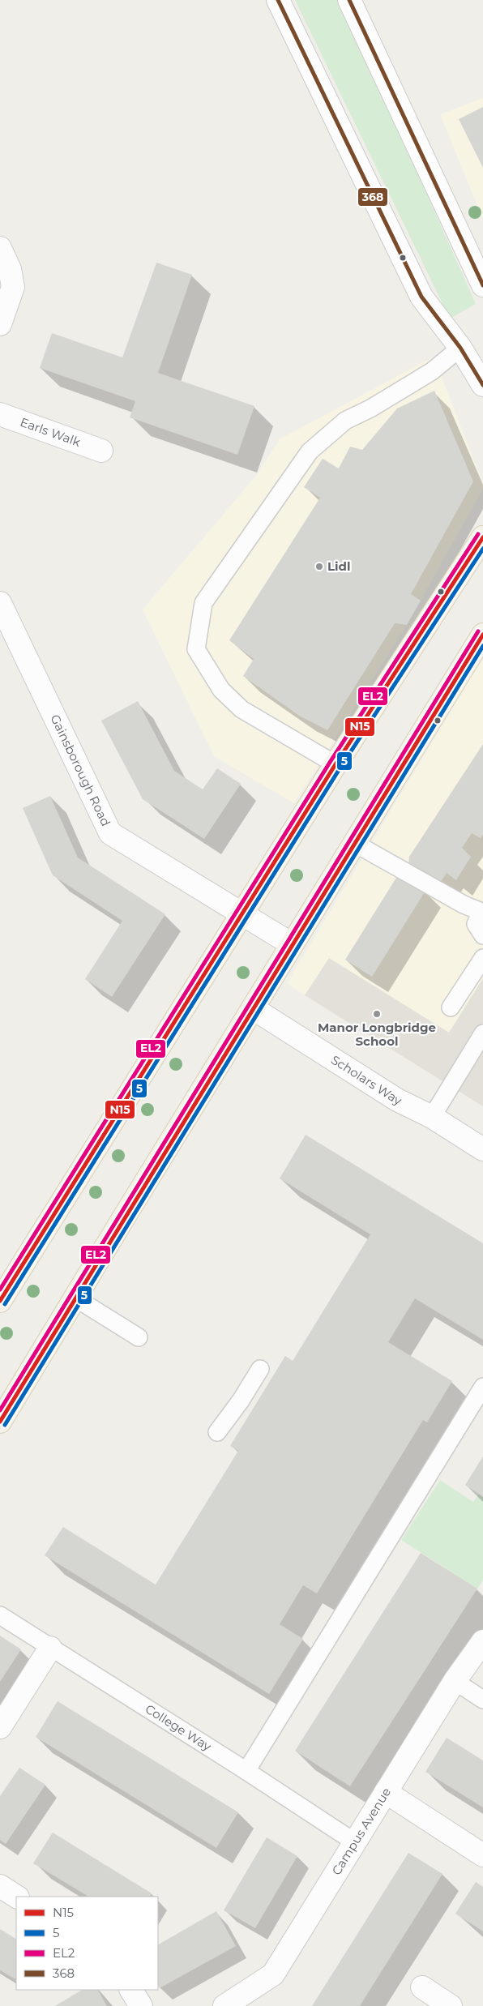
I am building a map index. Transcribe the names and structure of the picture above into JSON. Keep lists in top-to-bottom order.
{
  "streets": {
    "street": [
      "Earls Walk",
      "Gainsborough Road",
      "Scholars Way",
      "Campus Avenue"
    ],
    "lane": ["College Way"]
  },
  "crossings": [
    ["College Way", "Campus Avenue"]
  ],
  "places": ["Lidl", "Manor Longbridge School"],
  "lines": [
    "transit line 368",
    "transit line EL2",
    "transit line N15",
    "transit line 5"
  ],
  "legend": [
    "N15",
    "5",
    "EL2",
    "368"
  ]
}
